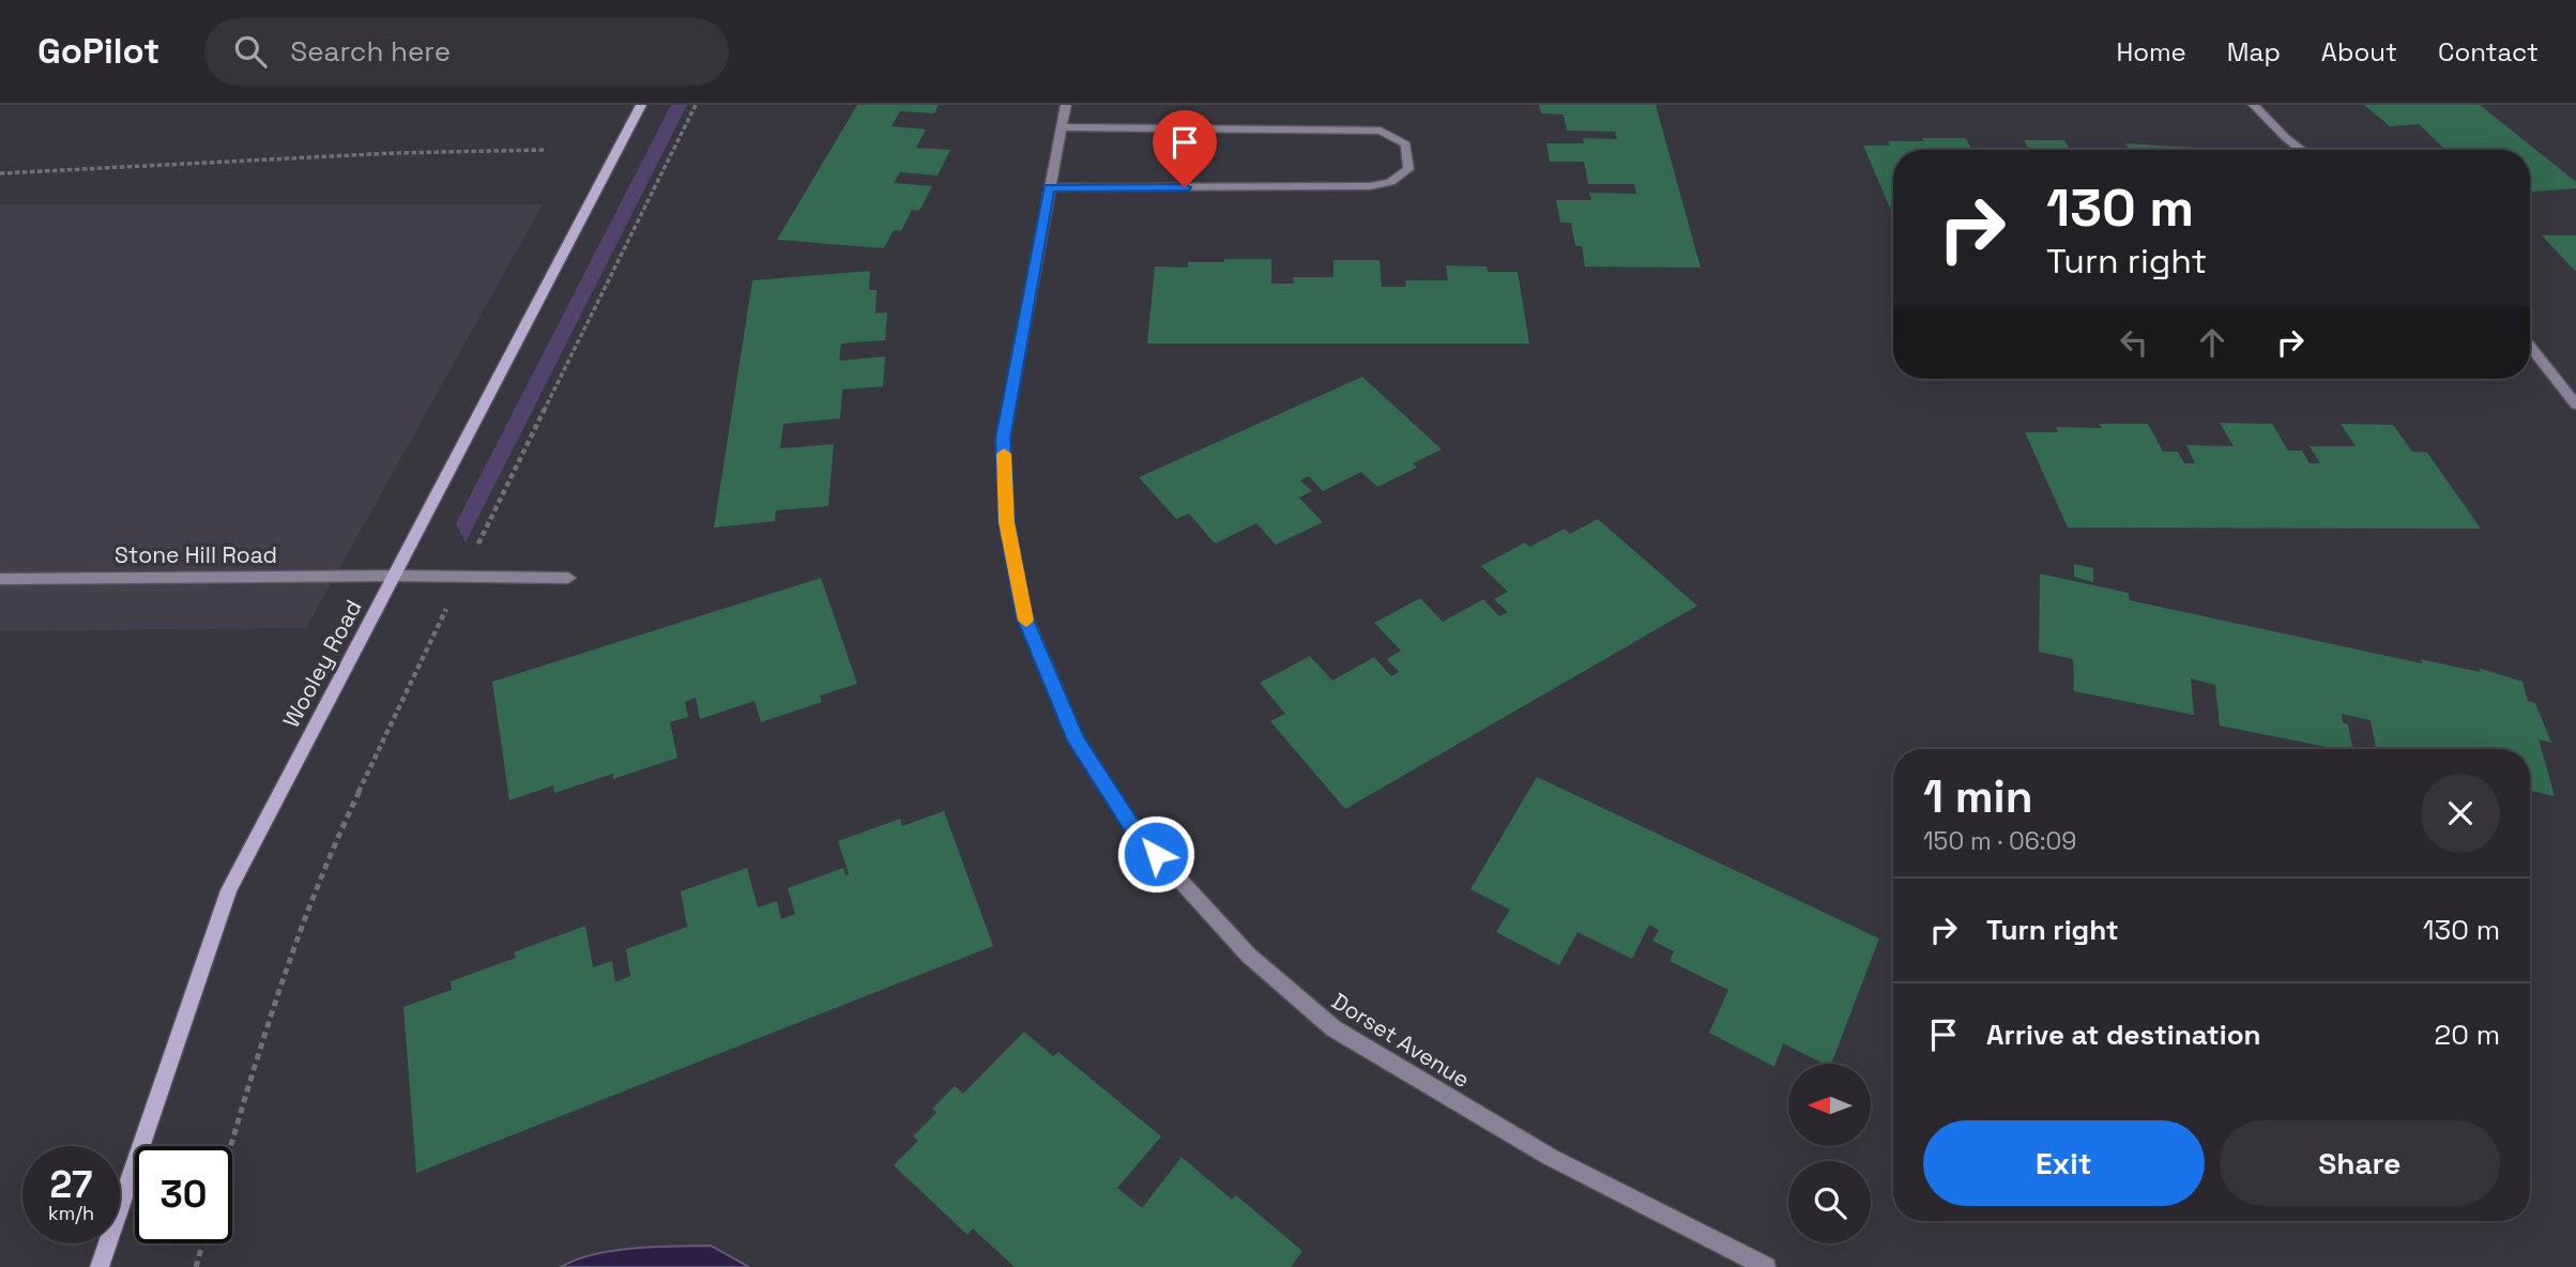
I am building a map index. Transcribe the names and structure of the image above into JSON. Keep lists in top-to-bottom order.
{
  "streets": {
    "street": ["Stone Hill Road", "Wooley Road", "Dorset Avenue"]
  },
  "crossings": [
    ["Stone Hill Road", "Wooley Road"]
  ],
  "north": "left",
  "page": {
    "header": "GoPilot",
    "search": "Search here",
    "nav": [
      "Home",
      "Map",
      "About",
      "Contact"
    ],
    "turn": ["130 m", "Turn right"],
    "heading": ["1 min", "150 m · 06:09"],
    "list": [
      {
        "name": "Turn right",
        "value": "130 m"
      },
      {
        "name": "Arrive at destination",
        "value": "20 m"
      }
    ],
    "buttons": ["Exit", "Share"],
    "speed": "27 km/h",
    "limit": "30"
  }
}
